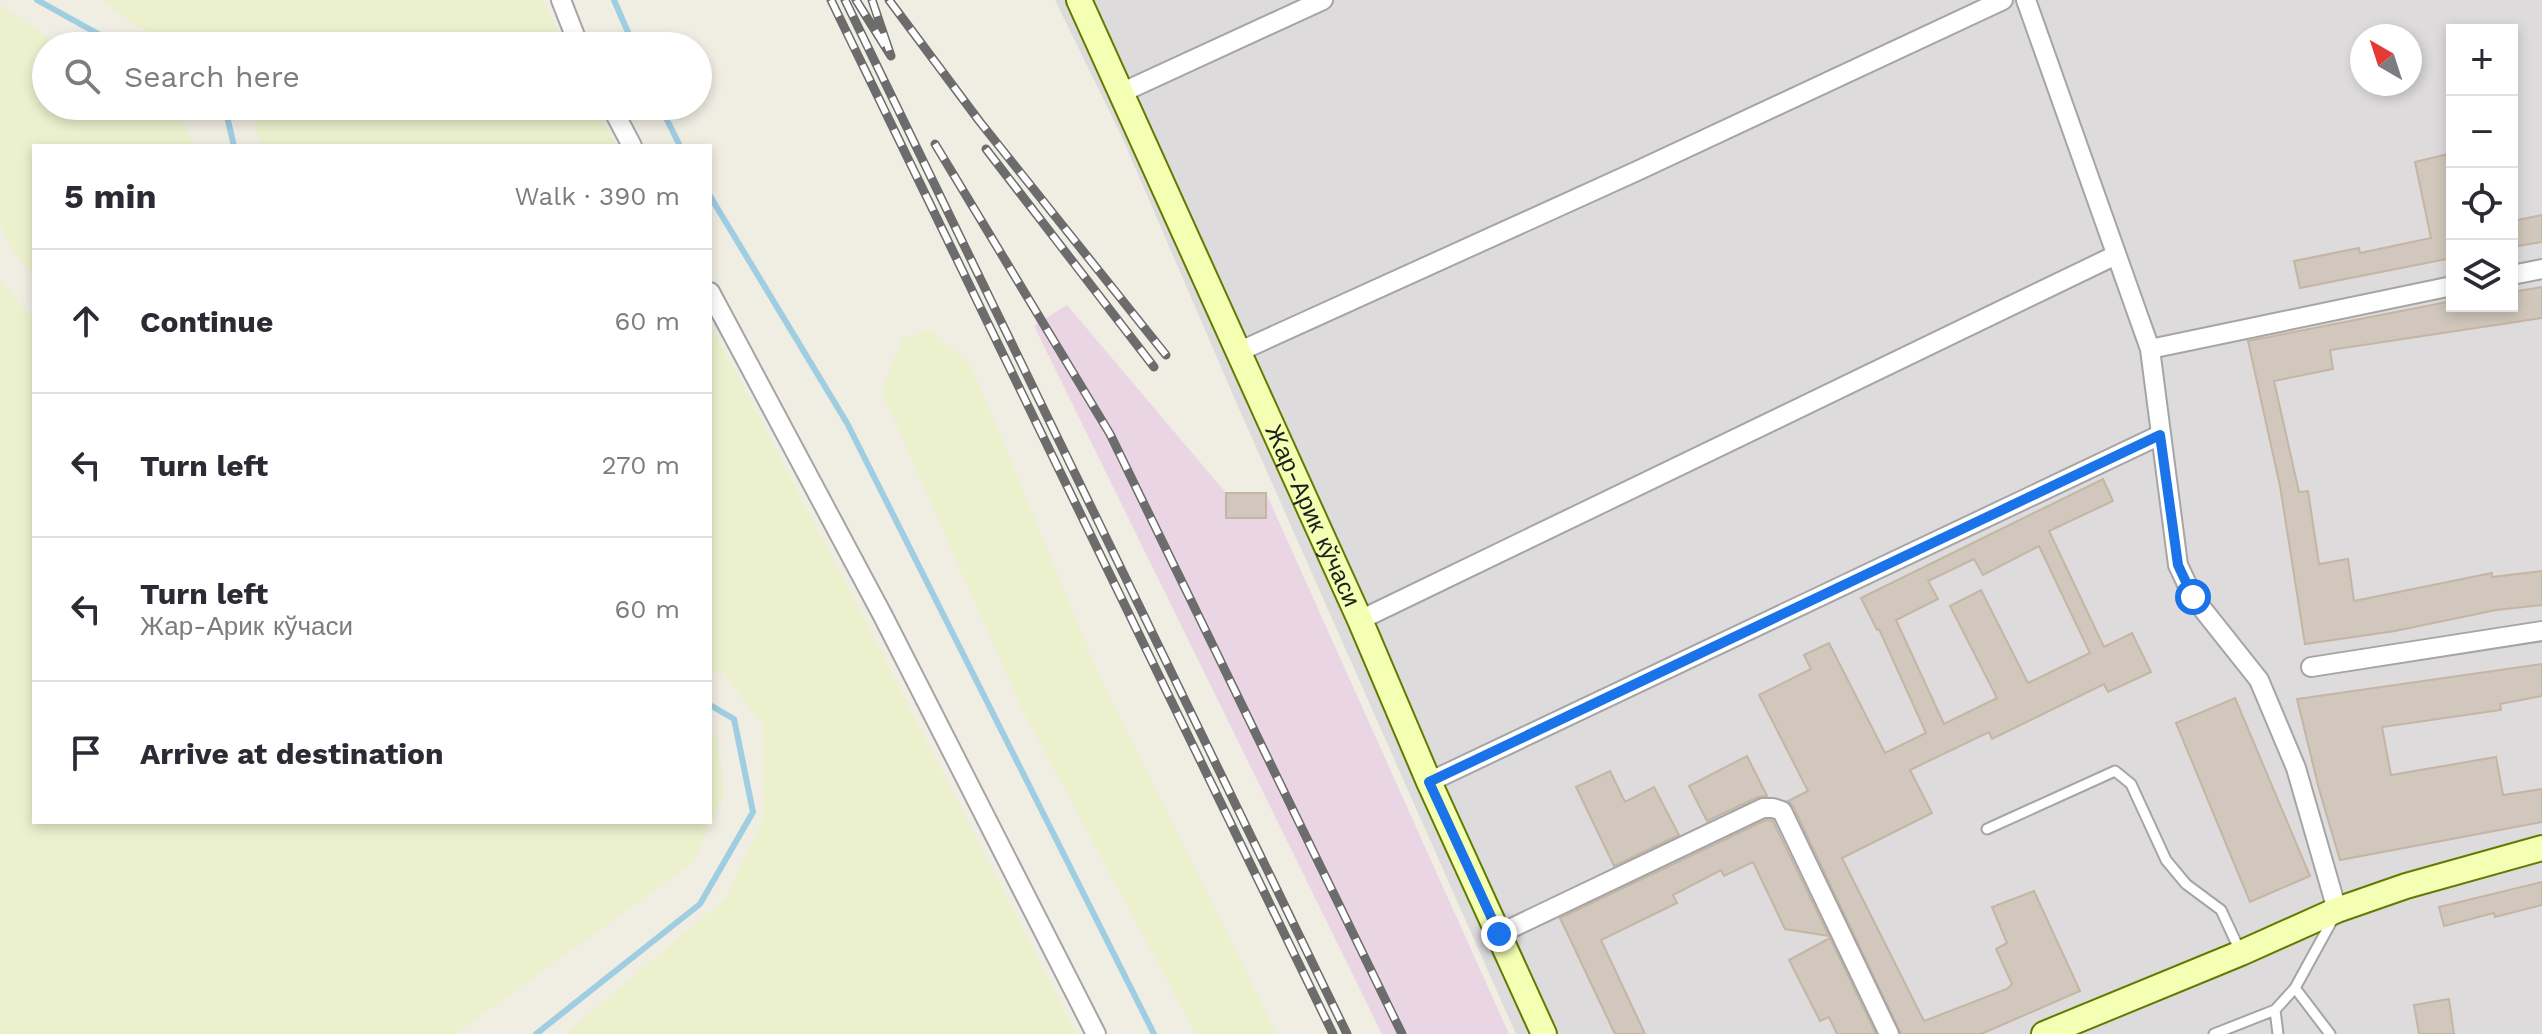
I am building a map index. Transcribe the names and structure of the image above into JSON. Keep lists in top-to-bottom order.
{
  "streets": {
    "main road": ["Жар-Арик кўчаси"]
  },
  "north": "top left",
  "page": {
    "map_buttons": ["+", "−"],
    "search": "Search here",
    "heading": ["5 min", "Walk · 390 m"],
    "list": [
      ["Continue", "60 m"],
      ["Turn left", "270 m"],
      ["Turn left", "Жар-Арик кўчаси", "60 m"],
      "Arrive at destination"
    ]
  }
}
